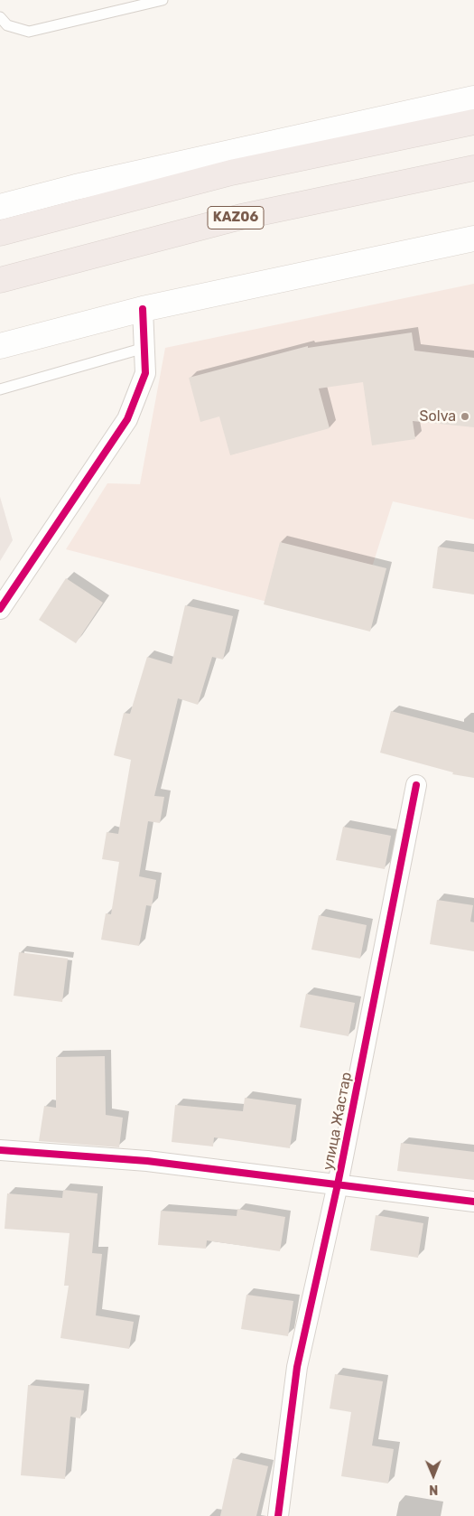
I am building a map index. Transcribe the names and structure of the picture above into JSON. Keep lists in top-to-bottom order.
{
  "streets": {
    "highway": ["KАZ06"],
    "street": ["улица Жастар"]
  },
  "places": ["Solva"],
  "north": "bottom"
}
